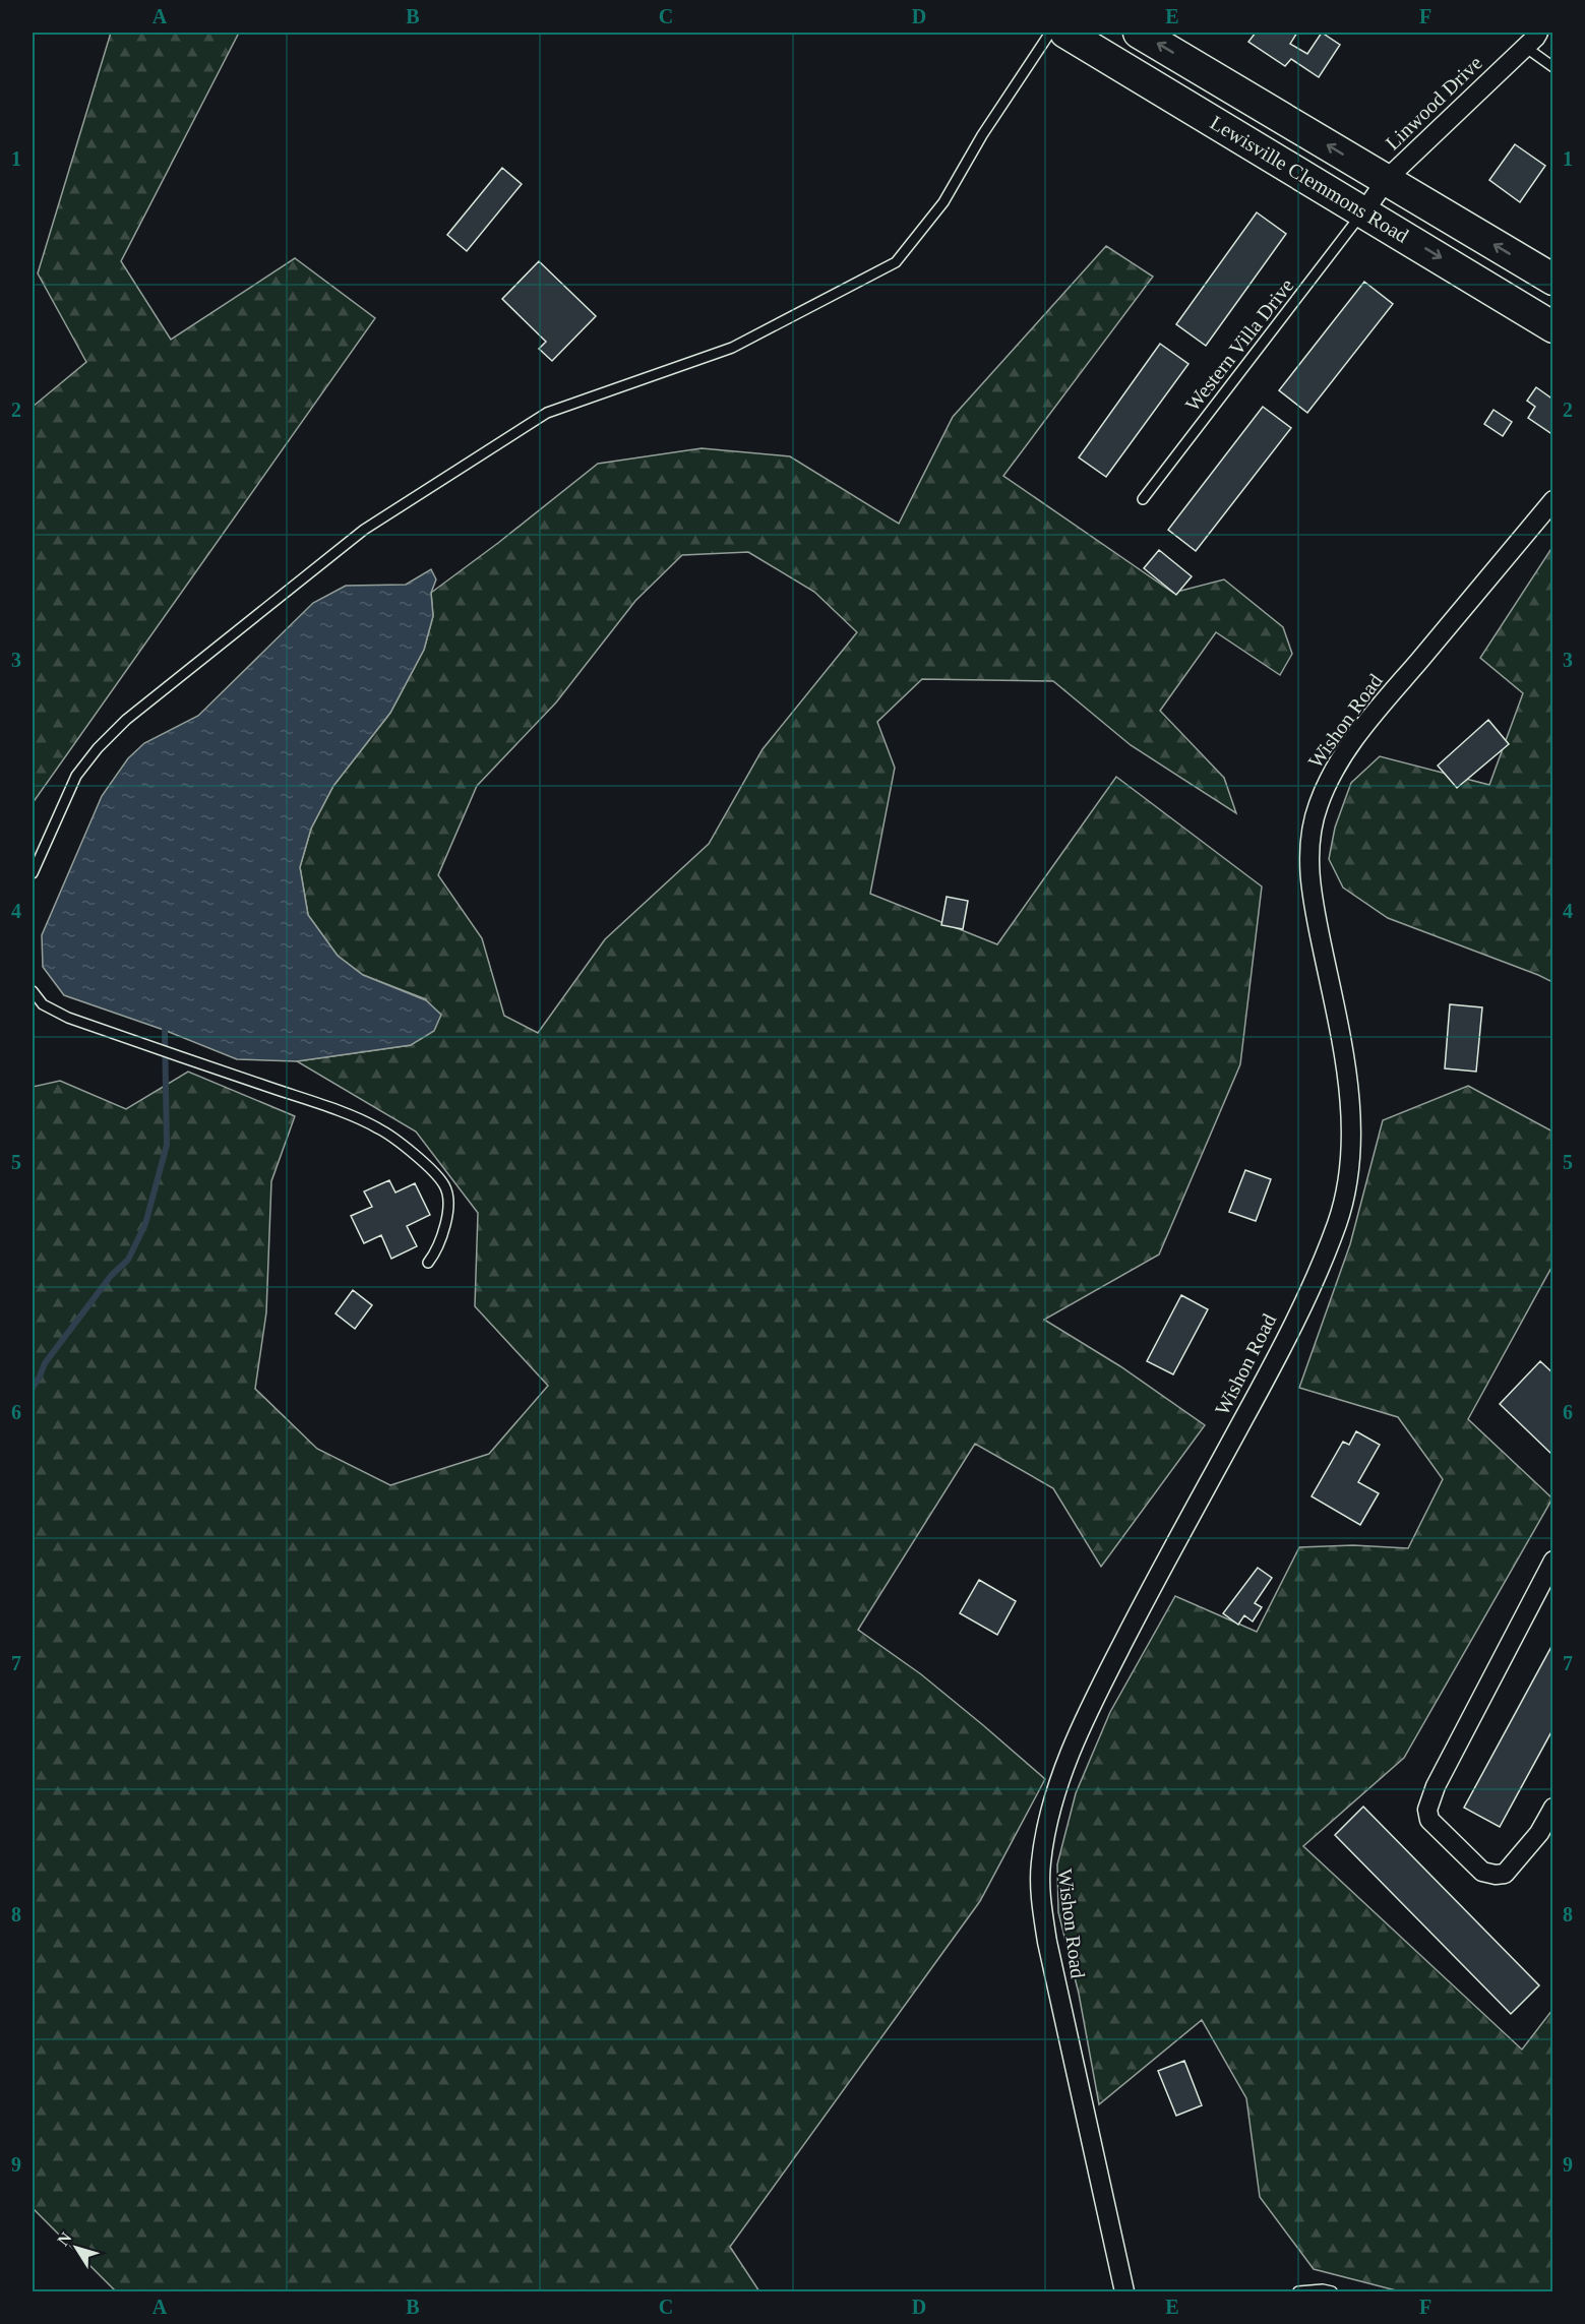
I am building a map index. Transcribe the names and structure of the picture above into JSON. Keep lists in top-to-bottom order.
{
  "streets": {
    "main road": ["Lewisville Clemmons Road"],
    "street": ["Linwood Drive", "Wishon Road"],
    "lane": ["Western Villa Drive"]
  },
  "crossings": [
    ["Linwood Drive", "Lewisville Clemmons Road"],
    ["Linwood Drive", "Western Villa Drive"],
    ["Lewisville Clemmons Road", "Western Villa Drive"]
  ],
  "north": "top left",
  "grid": {
    "columns": [
      "A",
      "B",
      "C",
      "D",
      "E",
      "F"
    ],
    "rows": [
      "1",
      "2",
      "3",
      "4",
      "5",
      "6",
      "7",
      "8",
      "9"
    ]
  }
}
